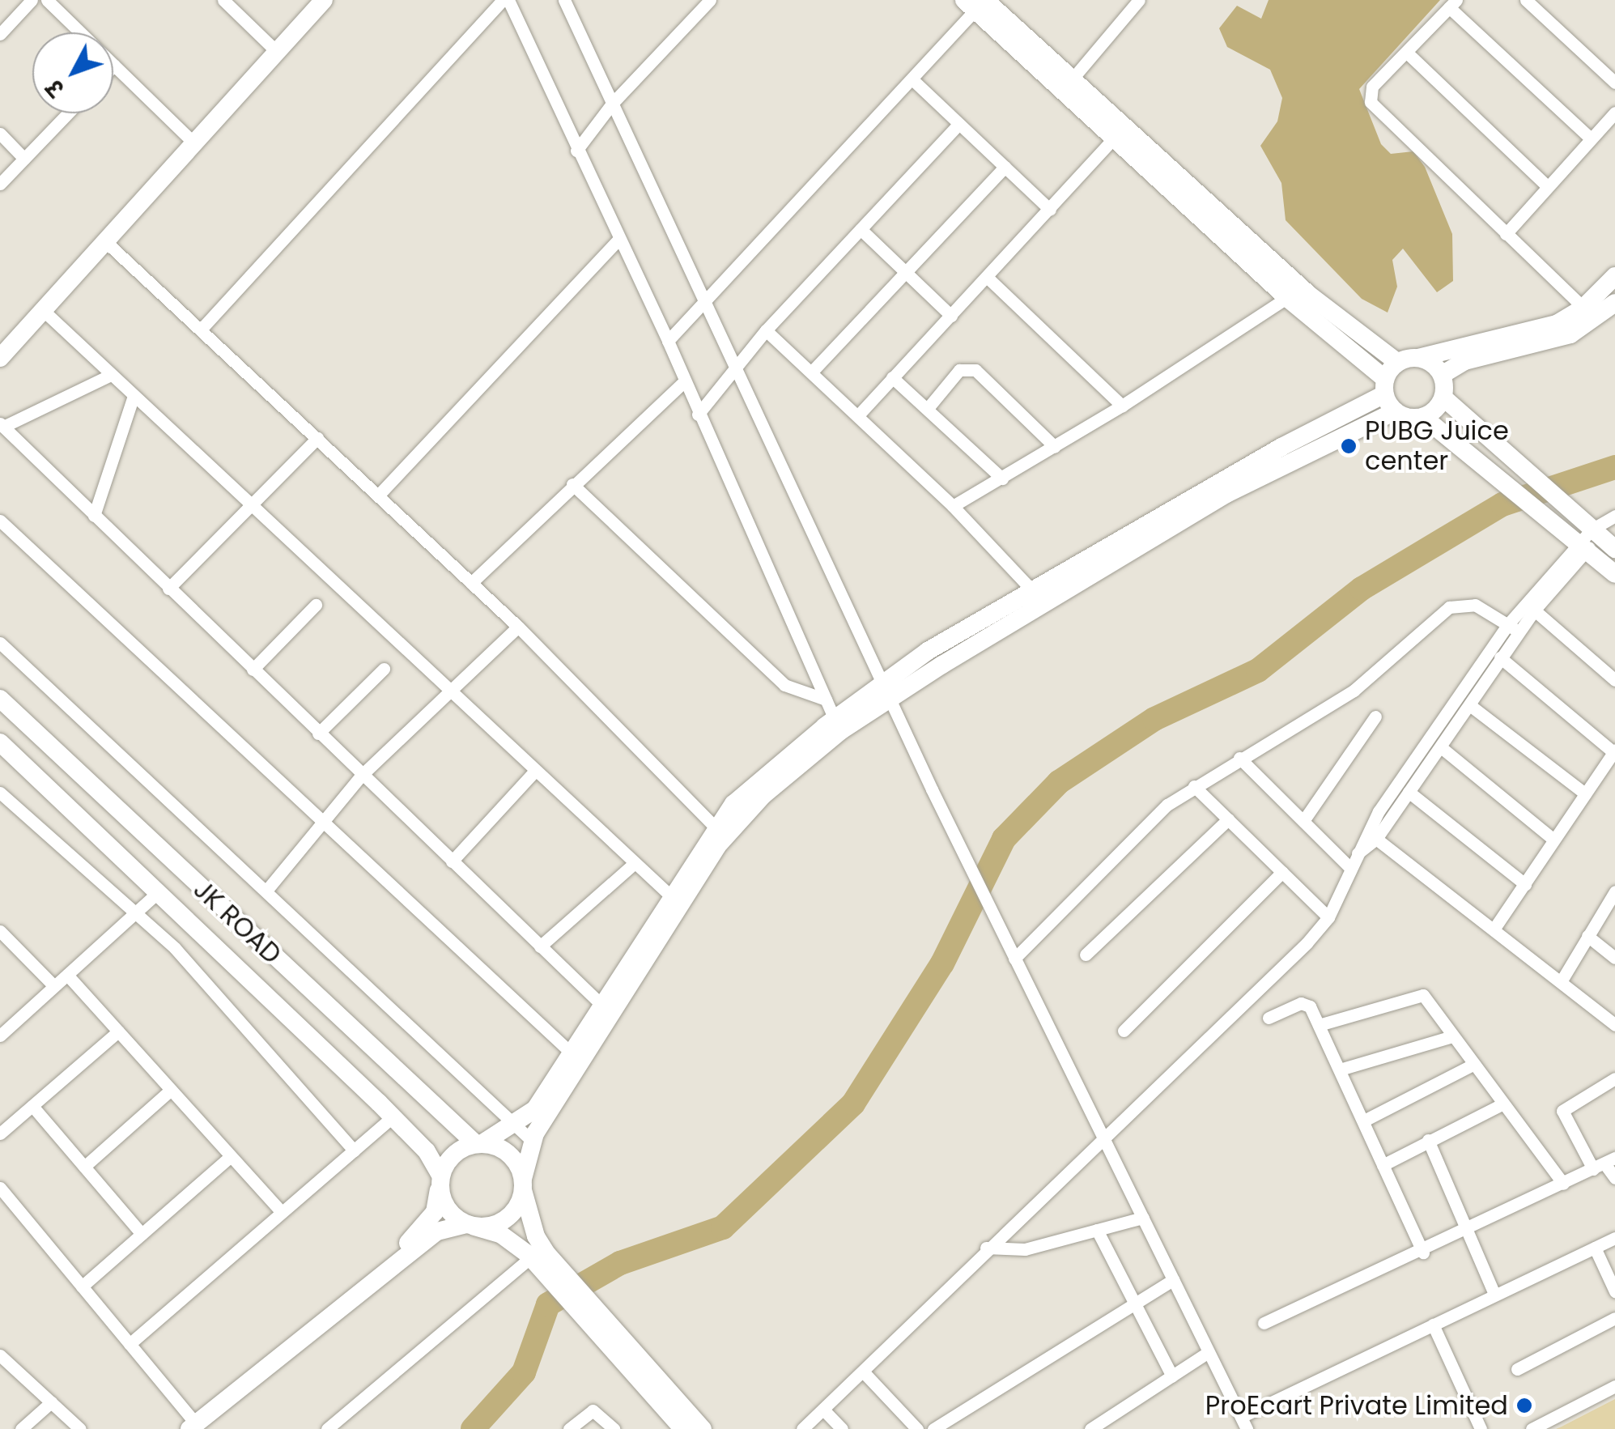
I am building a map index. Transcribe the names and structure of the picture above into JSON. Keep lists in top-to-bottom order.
{
  "streets": {
    "street": ["JK ROAD"]
  },
  "places": ["PUBG Juice center", "ProEcart Private Limited"],
  "north": "bottom left"
}
